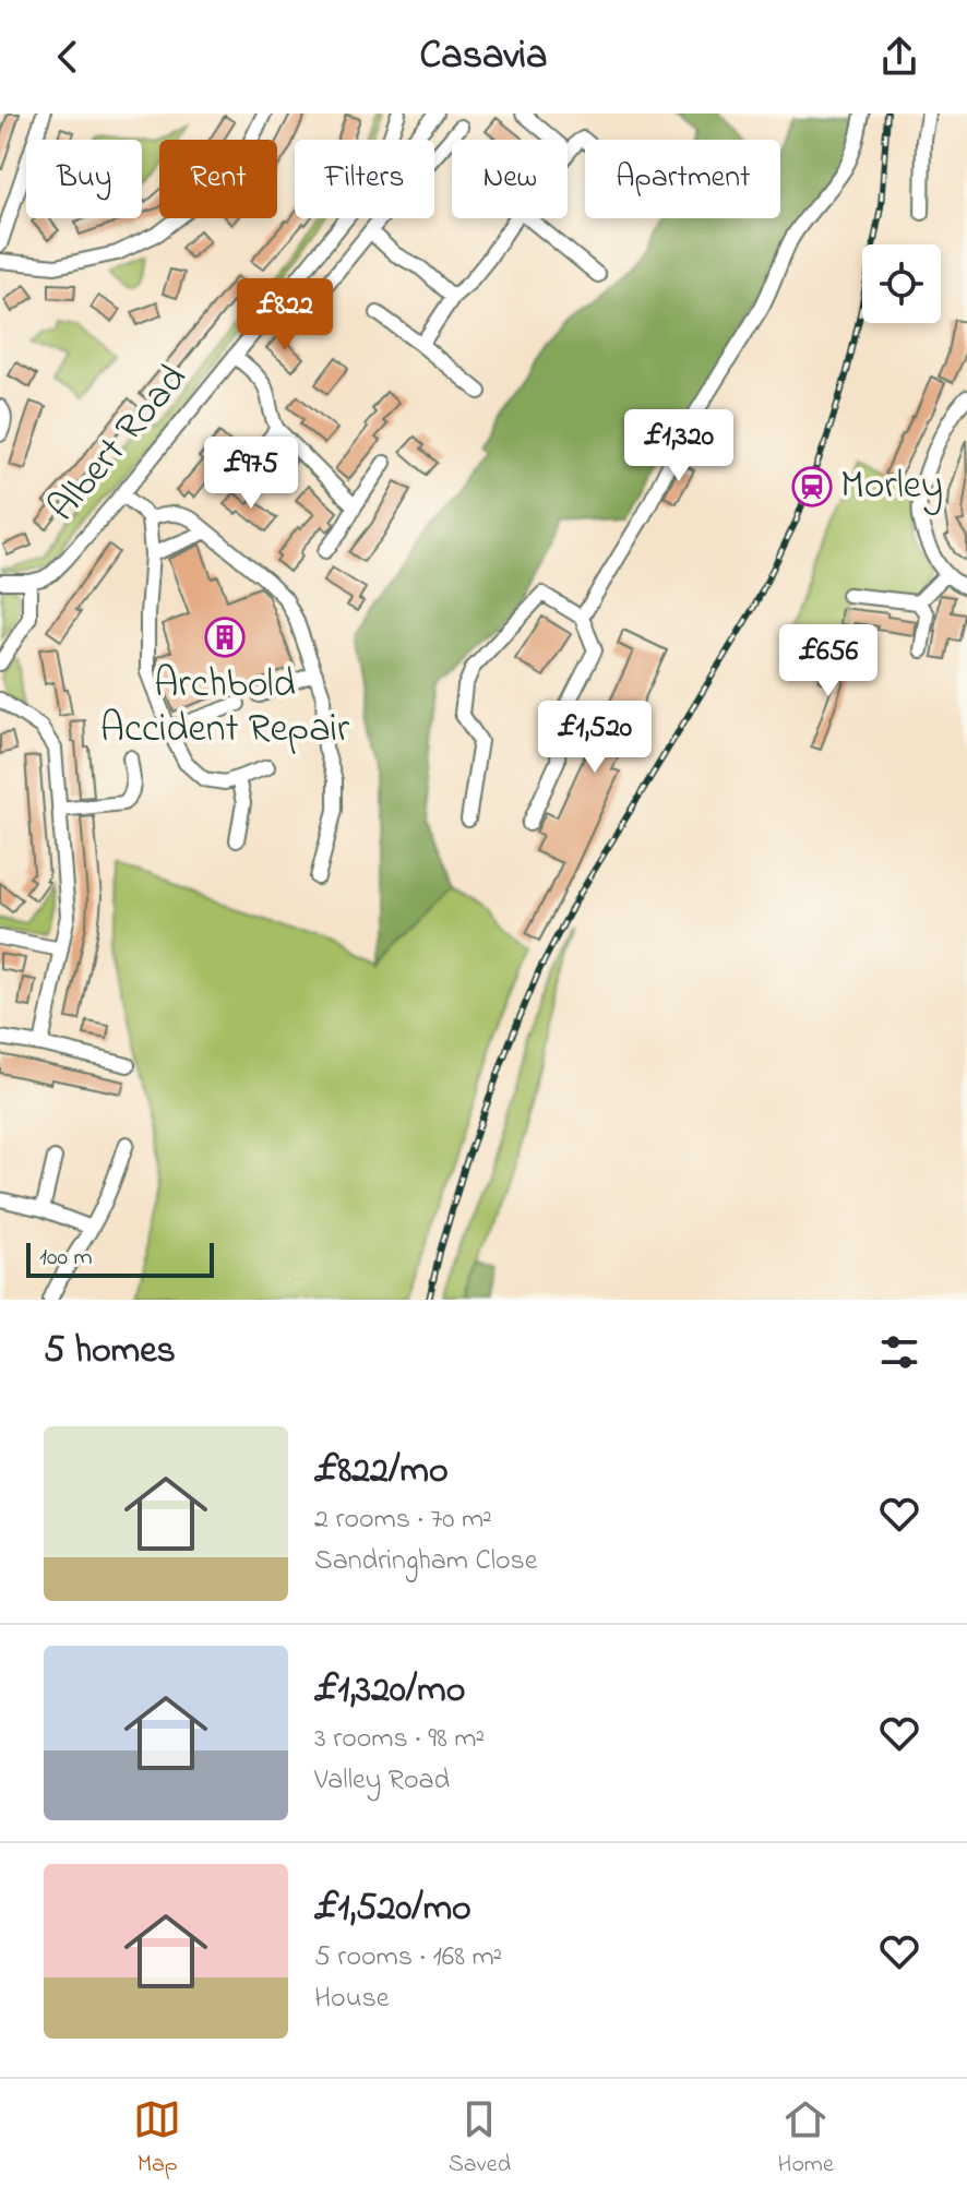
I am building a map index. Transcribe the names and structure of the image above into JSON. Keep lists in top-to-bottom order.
{
  "streets": {
    "street": ["Albert Road"]
  },
  "places": {
    "station": ["Morley"],
    "building": ["Archbold Accident Repair"]
  },
  "scale_bar": "100 m",
  "page": {
    "header": "Casavia",
    "chip": [
      "Buy",
      "Rent",
      "Filters",
      "New",
      "Apartment"
    ],
    "price": [
      "£822",
      "£1,320",
      "£975",
      "£656",
      "£1,520"
    ],
    "scale": "100 m",
    "heading": "5 homes",
    "list": [
      {
        "name": "£822/mo",
        "note": "2 rooms · 70 m² · Sandringham Close"
      },
      {
        "name": "£1,320/mo",
        "note": "3 rooms · 98 m² · Valley Road"
      },
      {
        "name": "£1,520/mo",
        "note": "5 rooms · 168 m² · House"
      }
    ],
    "tabs": ["Map", "Saved", "Home"]
  }
}
